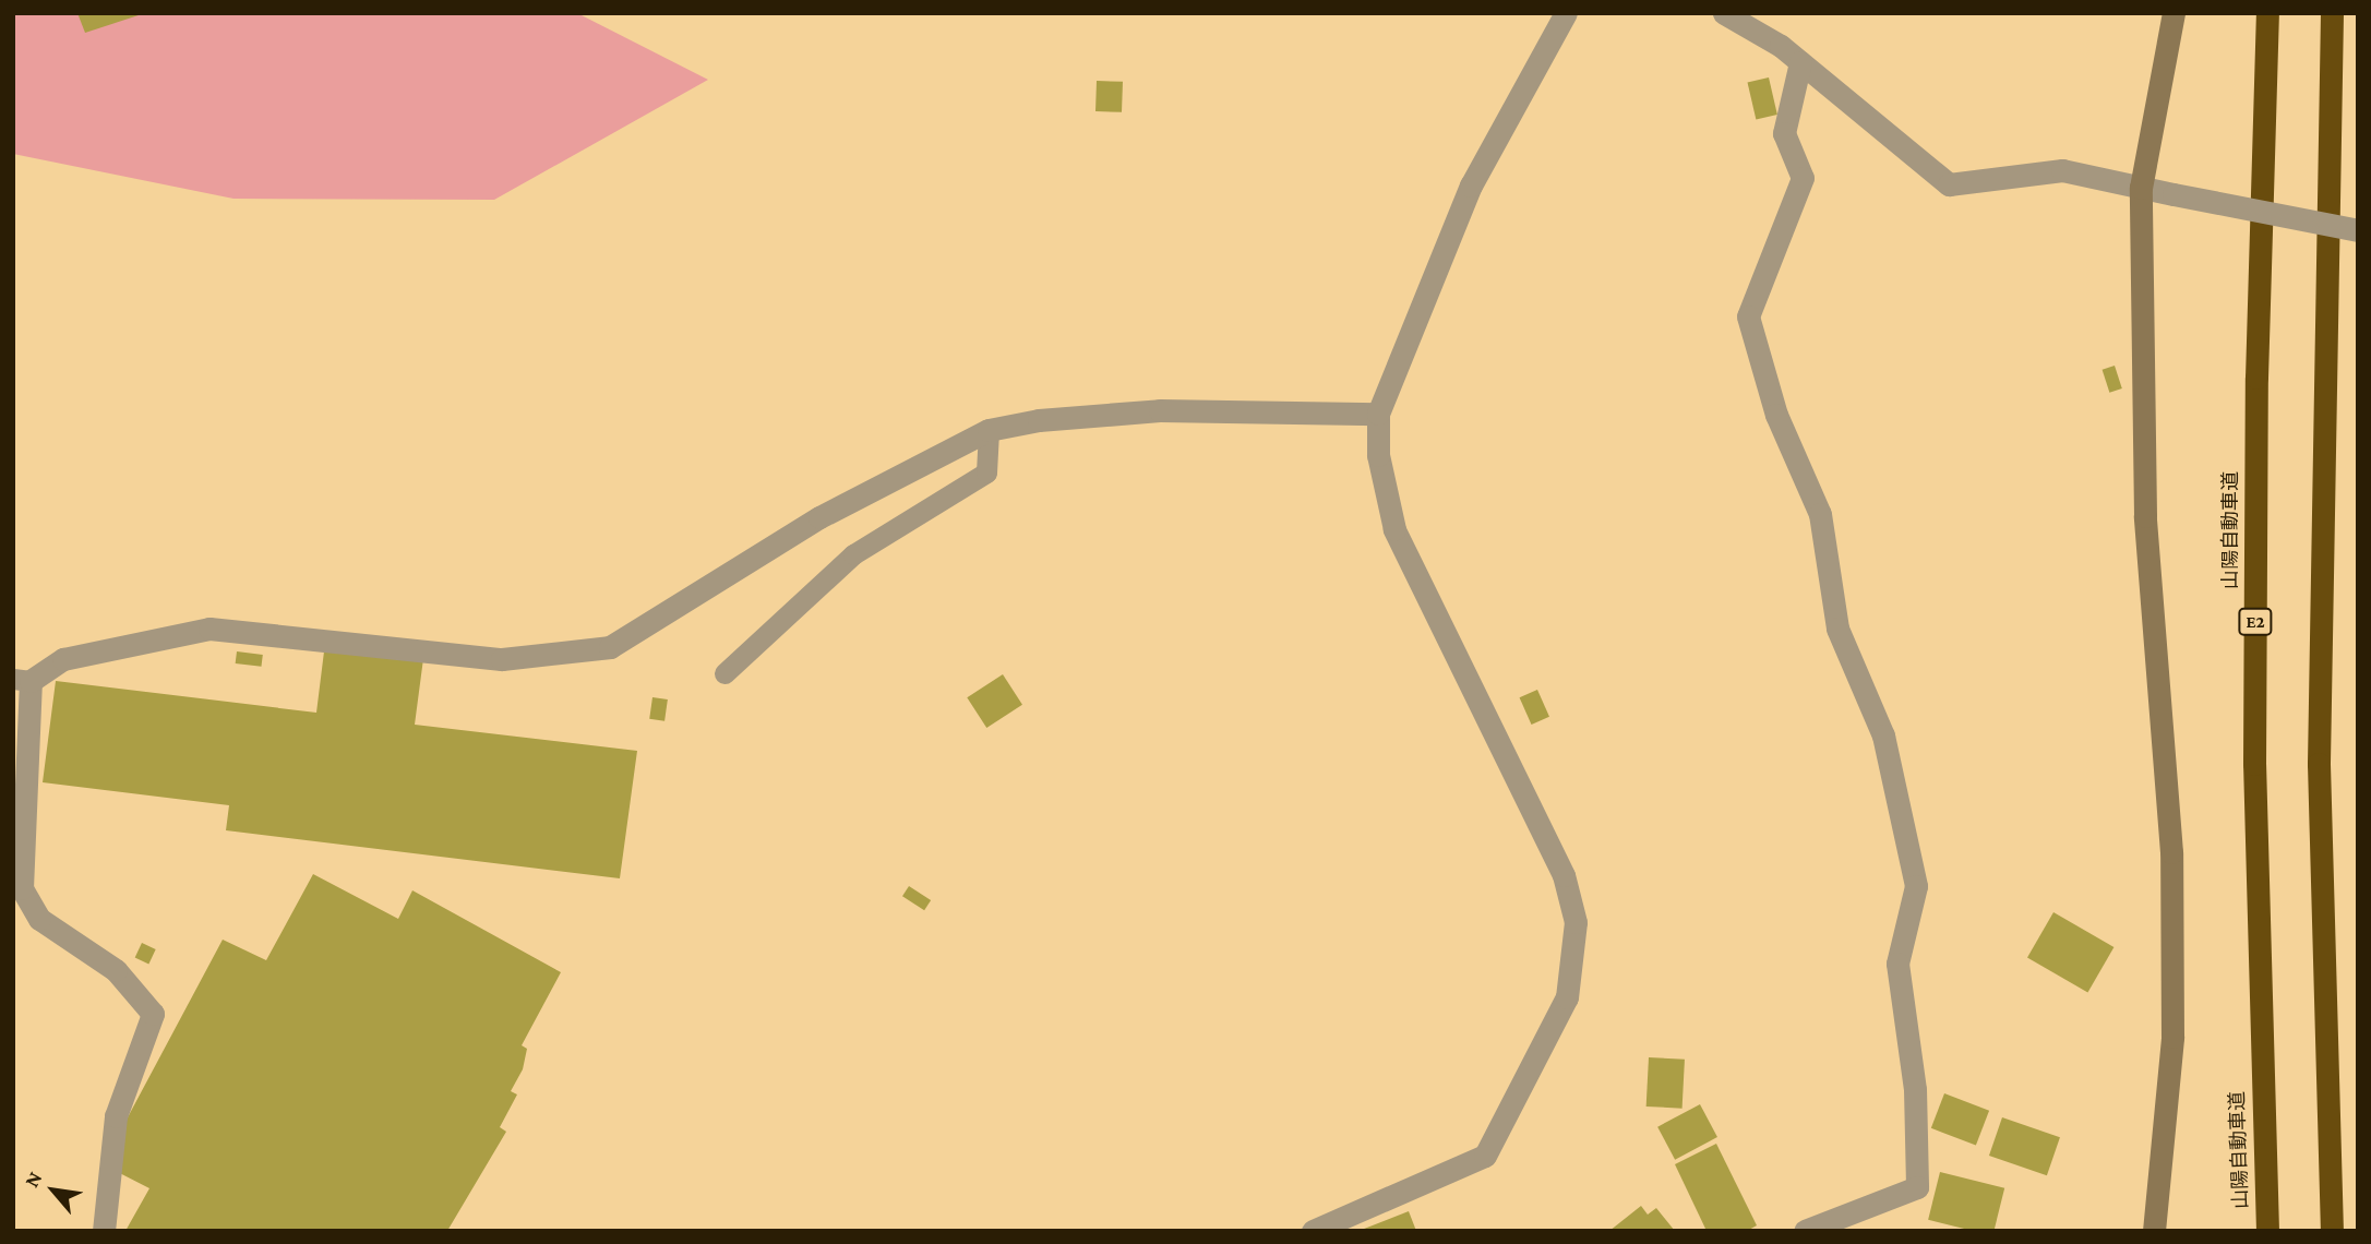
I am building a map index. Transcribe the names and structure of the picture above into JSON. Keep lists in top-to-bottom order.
{
  "streets": {
    "highway": ["山陽自動車道", "E2"]
  },
  "north": "top left"
}
